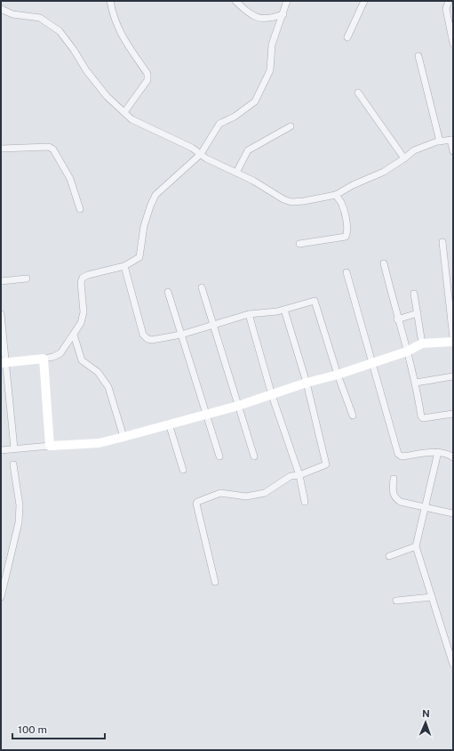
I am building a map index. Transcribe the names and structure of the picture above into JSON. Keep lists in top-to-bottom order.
{
  "scale_bar": "100 m",
  "north": "top"
}
